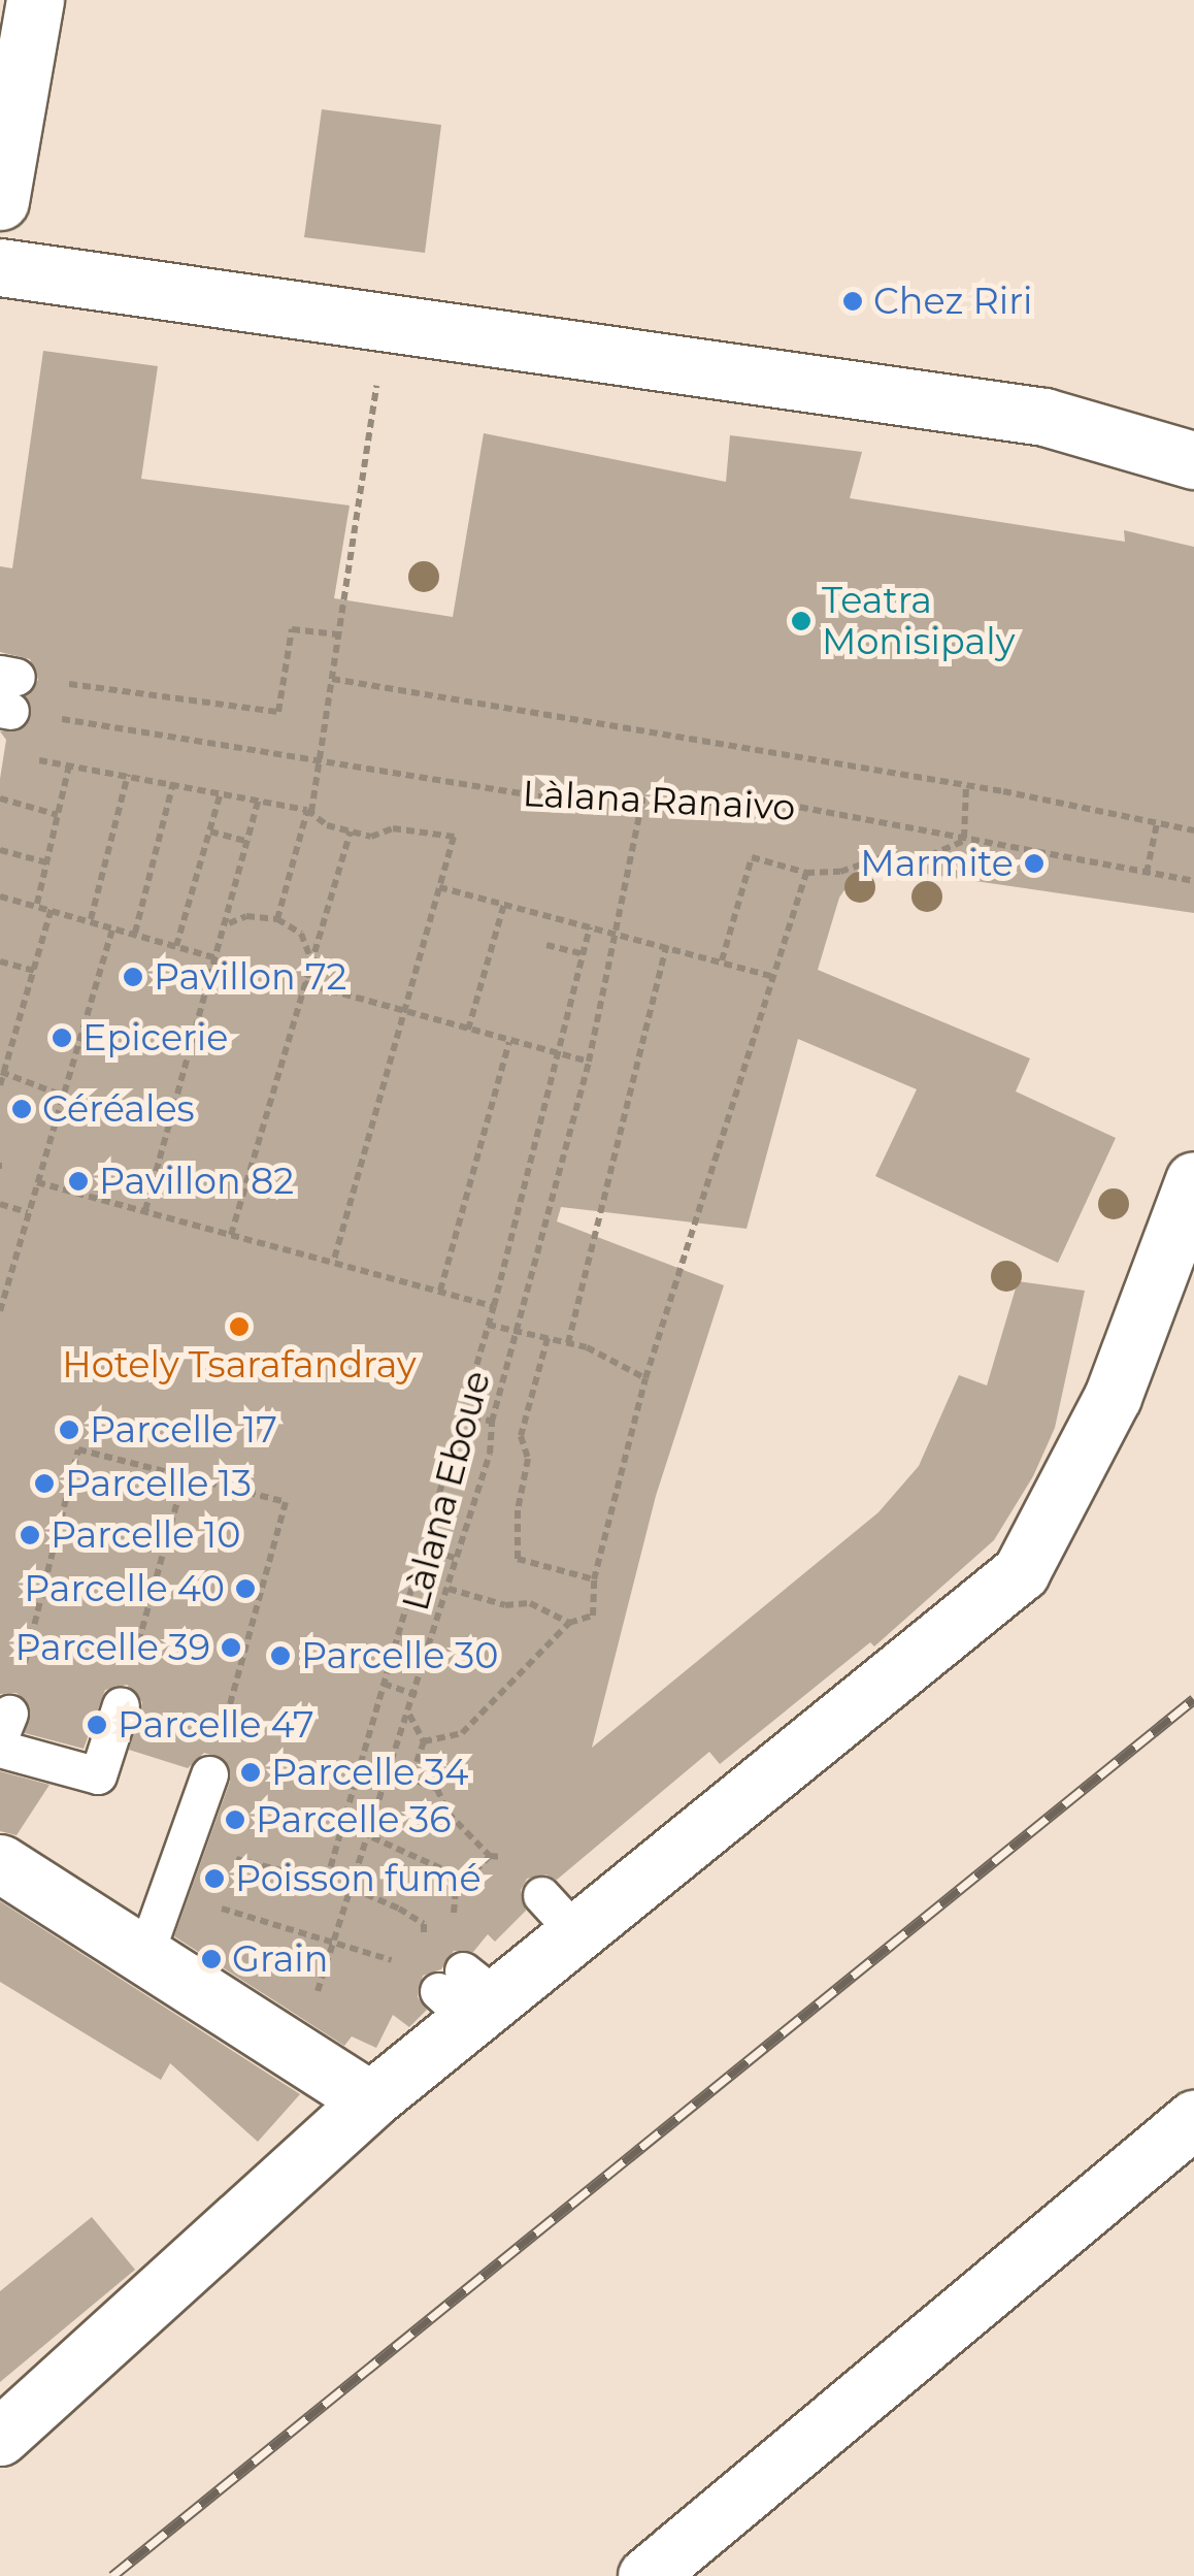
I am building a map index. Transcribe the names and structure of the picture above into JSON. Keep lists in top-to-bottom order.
{
  "streets": {
    "path": ["Làlana Ranaivo", "Làlana Eboue"]
  },
  "crossings": [
    ["Làlana Ranaivo", "Làlana Eboue"]
  ],
  "places": [
    "Chez Riri",
    "Teatra Monisipaly",
    "Marmite",
    "Pavillon 72",
    "Epicerie",
    "Céréales",
    "Pavillon 82",
    "Hotely Tsarafandray",
    "Parcelle 17",
    "Parcelle 13",
    "Parcelle 10",
    "Parcelle 40",
    "Parcelle 39",
    "Parcelle 30",
    "Parcelle 47",
    "Parcelle 34",
    "Parcelle 36",
    "Poisson fumé",
    "Grain"
  ]
}
